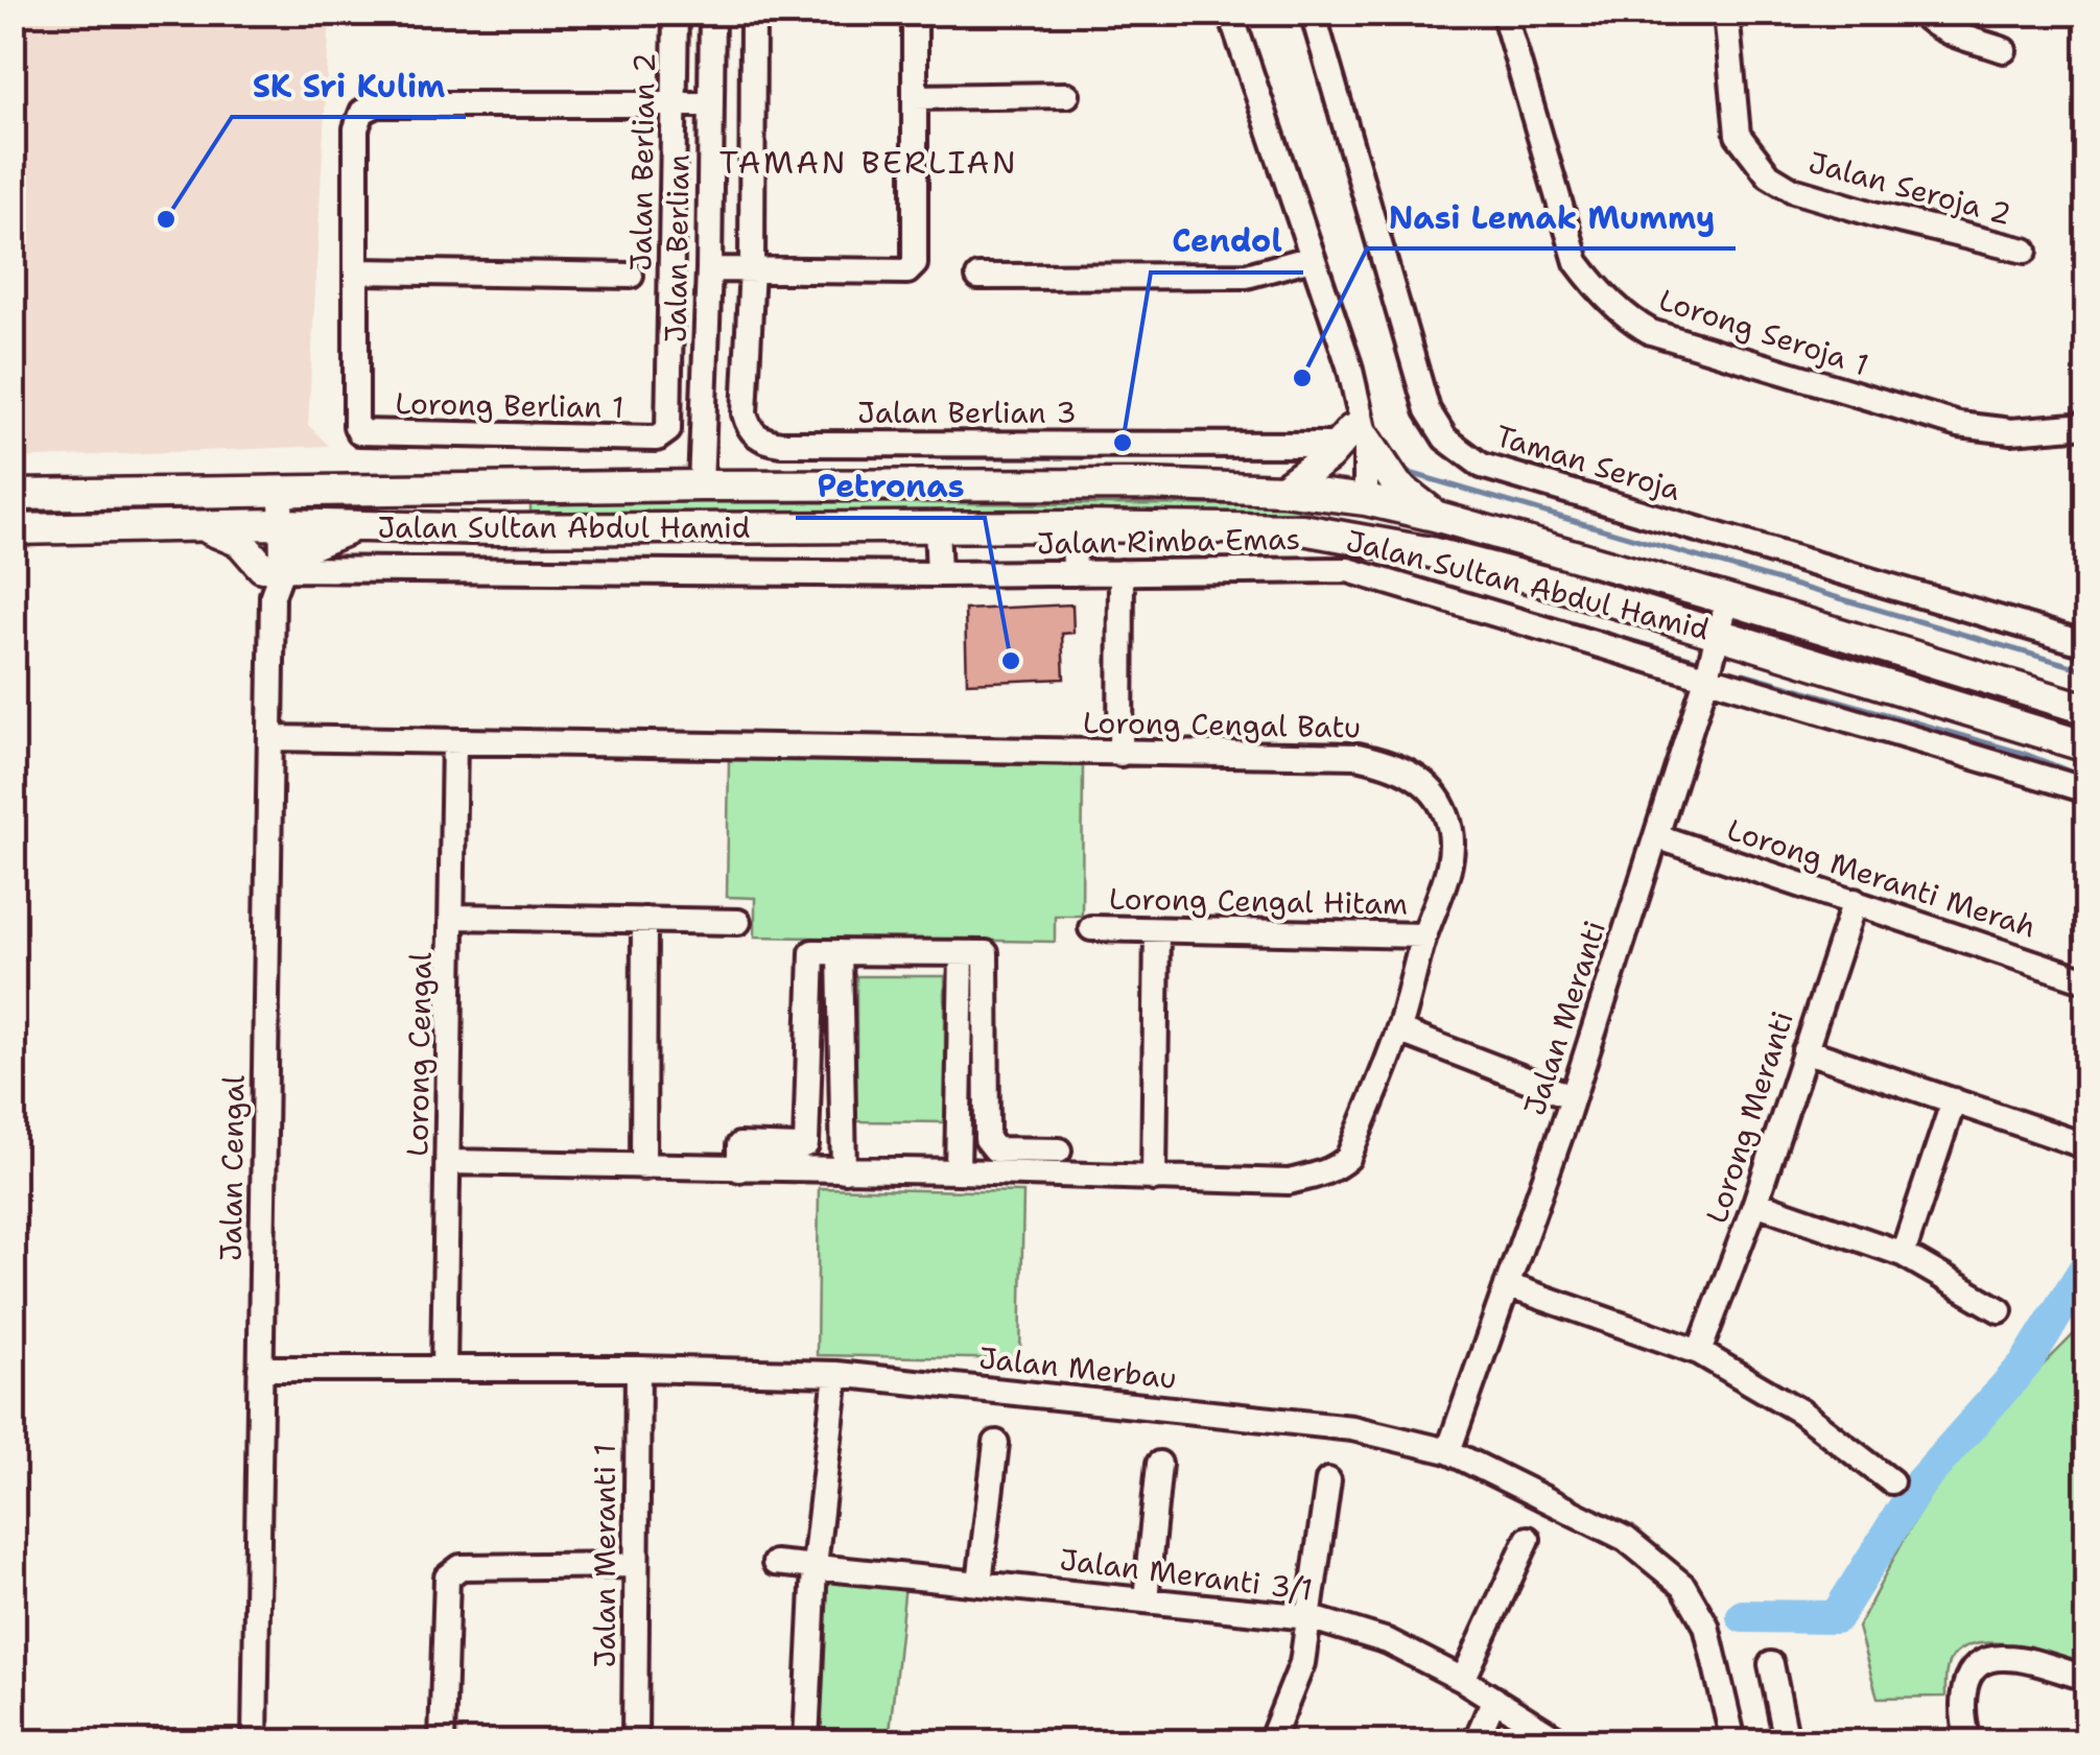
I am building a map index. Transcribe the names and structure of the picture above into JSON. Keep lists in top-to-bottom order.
{
  "streets": {
    "main road": ["Jalan Sultan Abdul Hamid"],
    "street": [
      "Jalan Berlian 2",
      "Jalan Seroja 2",
      "Jalan Berlian",
      "Lorong Seroja 1",
      "Lorong Berlian 1",
      "Jalan Berlian 3",
      "Taman Seroja",
      "Jalan Rimba Emas",
      "Lorong Cengal Batu",
      "Lorong Meranti Merah",
      "Lorong Cengal Hitam",
      "Jalan Meranti",
      "Lorong Cengal",
      "Lorong Meranti",
      "Jalan Cengal",
      "Jalan Merbau",
      "Jalan Meranti 1",
      "Jalan Meranti 3/1"
    ]
  },
  "crossings": [
    ["Jalan Berlian 2", "Lorong Berlian 1"],
    ["Jalan Berlian", "Jalan Sultan Abdul Hamid"],
    ["Jalan Sultan Abdul Hamid", "Jalan Meranti"],
    ["Jalan Sultan Abdul Hamid", "Jalan Cengal"],
    ["Jalan Rimba Emas", "Jalan Meranti"],
    ["Jalan Rimba Emas", "Jalan Cengal"],
    ["Lorong Cengal Batu", "Lorong Cengal Hitam"],
    ["Lorong Cengal Batu", "Lorong Cengal"],
    ["Lorong Cengal Batu", "Jalan Cengal"],
    ["Lorong Meranti Merah", "Jalan Meranti"],
    ["Lorong Meranti Merah", "Lorong Meranti"],
    ["Jalan Meranti", "Jalan Merbau"],
    ["Lorong Cengal", "Jalan Merbau"],
    ["Jalan Cengal", "Jalan Merbau"],
    ["Jalan Merbau", "Jalan Meranti 1"]
  ],
  "districts": ["TAMAN BERLIAN"],
  "places": [
    "SK Sri Kulim",
    "Nasi Lemak Mummy",
    "Cendol",
    "Petronas"
  ]
}
